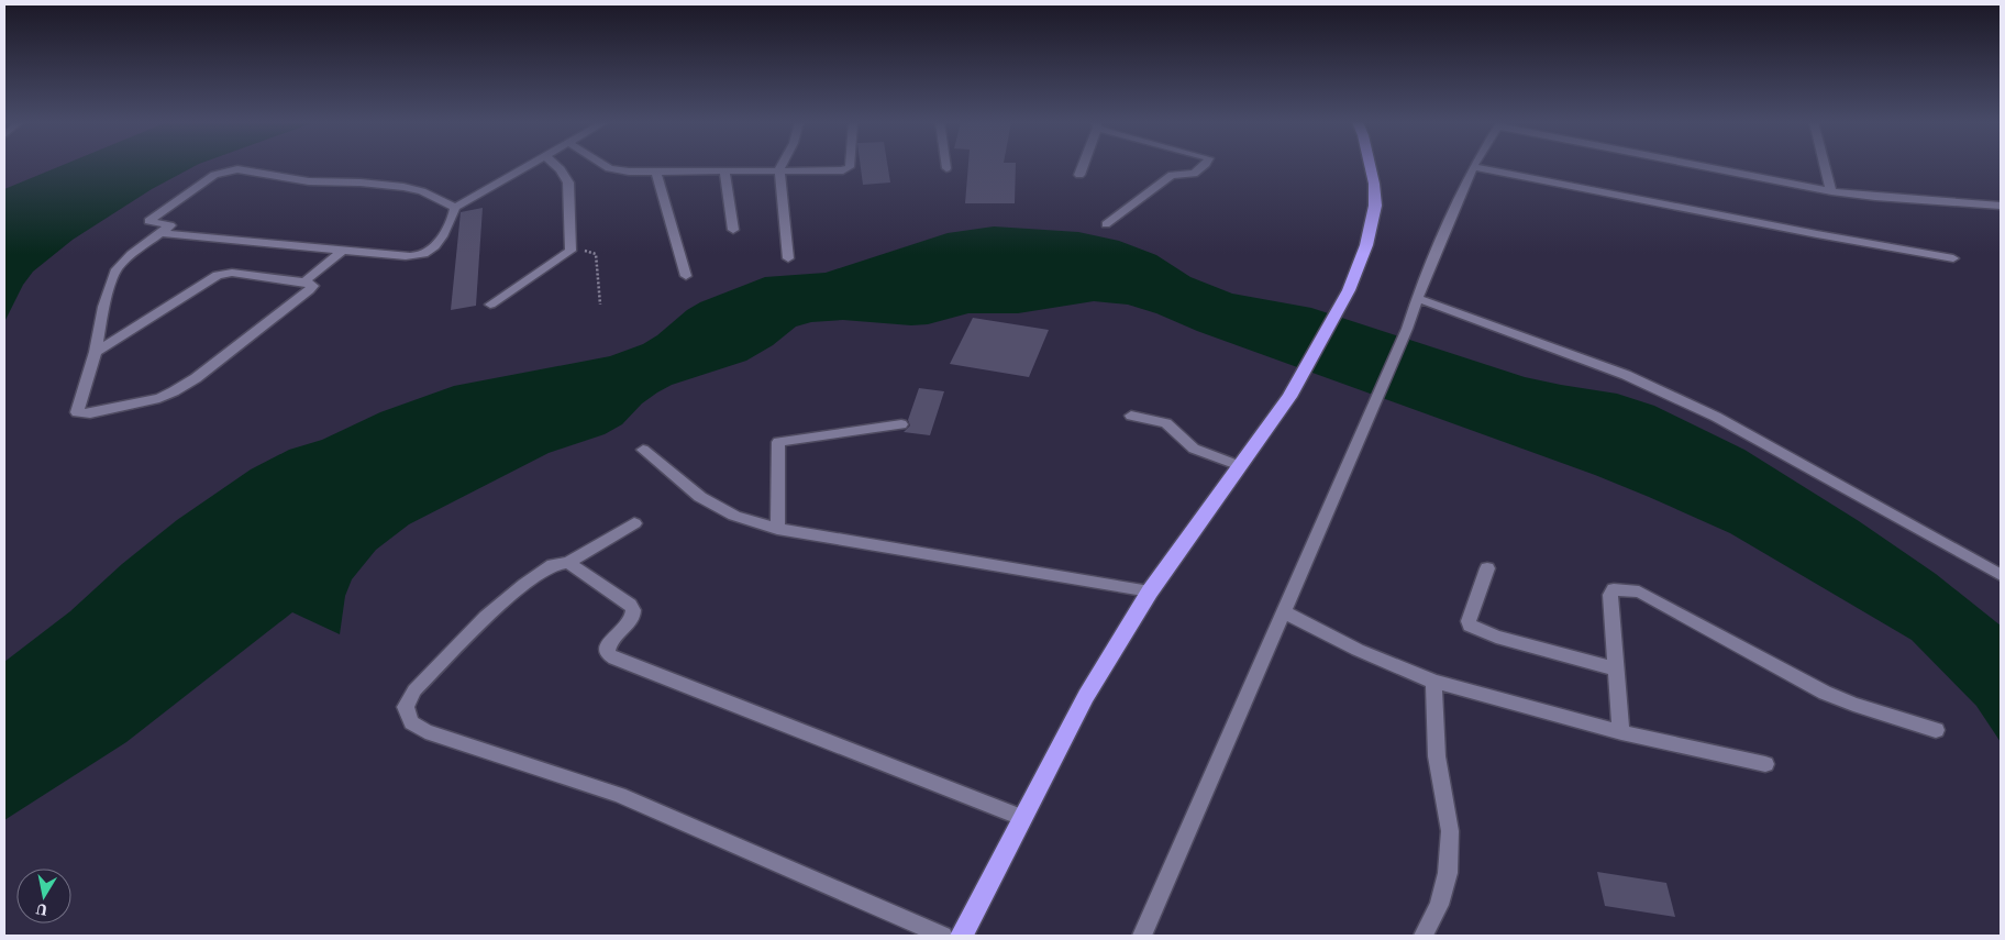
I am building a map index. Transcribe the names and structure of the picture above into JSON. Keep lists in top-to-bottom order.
{
  "north": "bottom"
}
